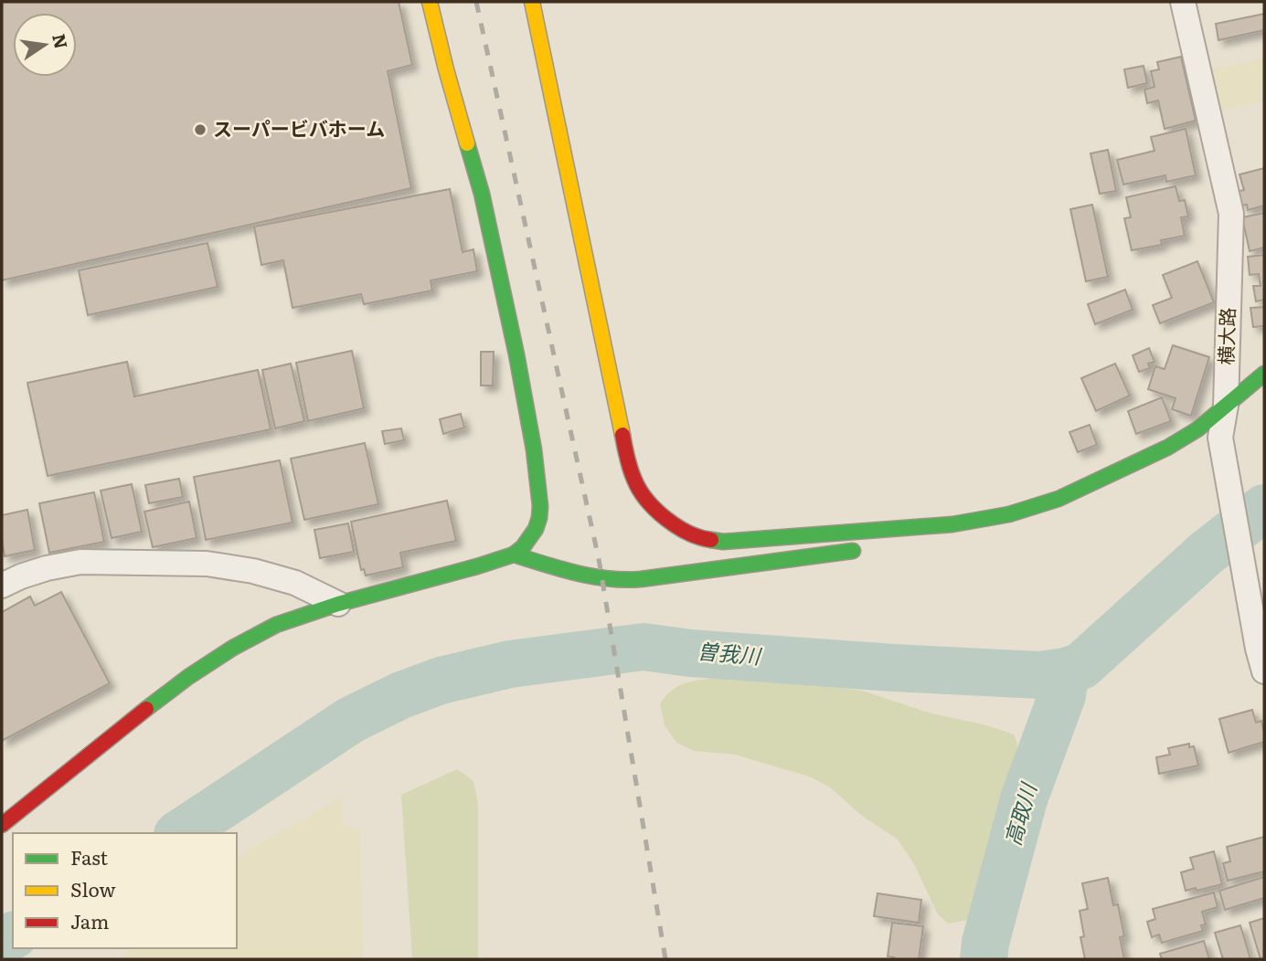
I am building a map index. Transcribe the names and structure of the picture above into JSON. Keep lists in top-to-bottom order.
{
  "streets": {
    "street": ["横大路"]
  },
  "water": ["曽我川", "高取川"],
  "places": ["スーパービバホーム"],
  "legend": ["Fast", "Slow", "Jam"],
  "north": "right"
}
